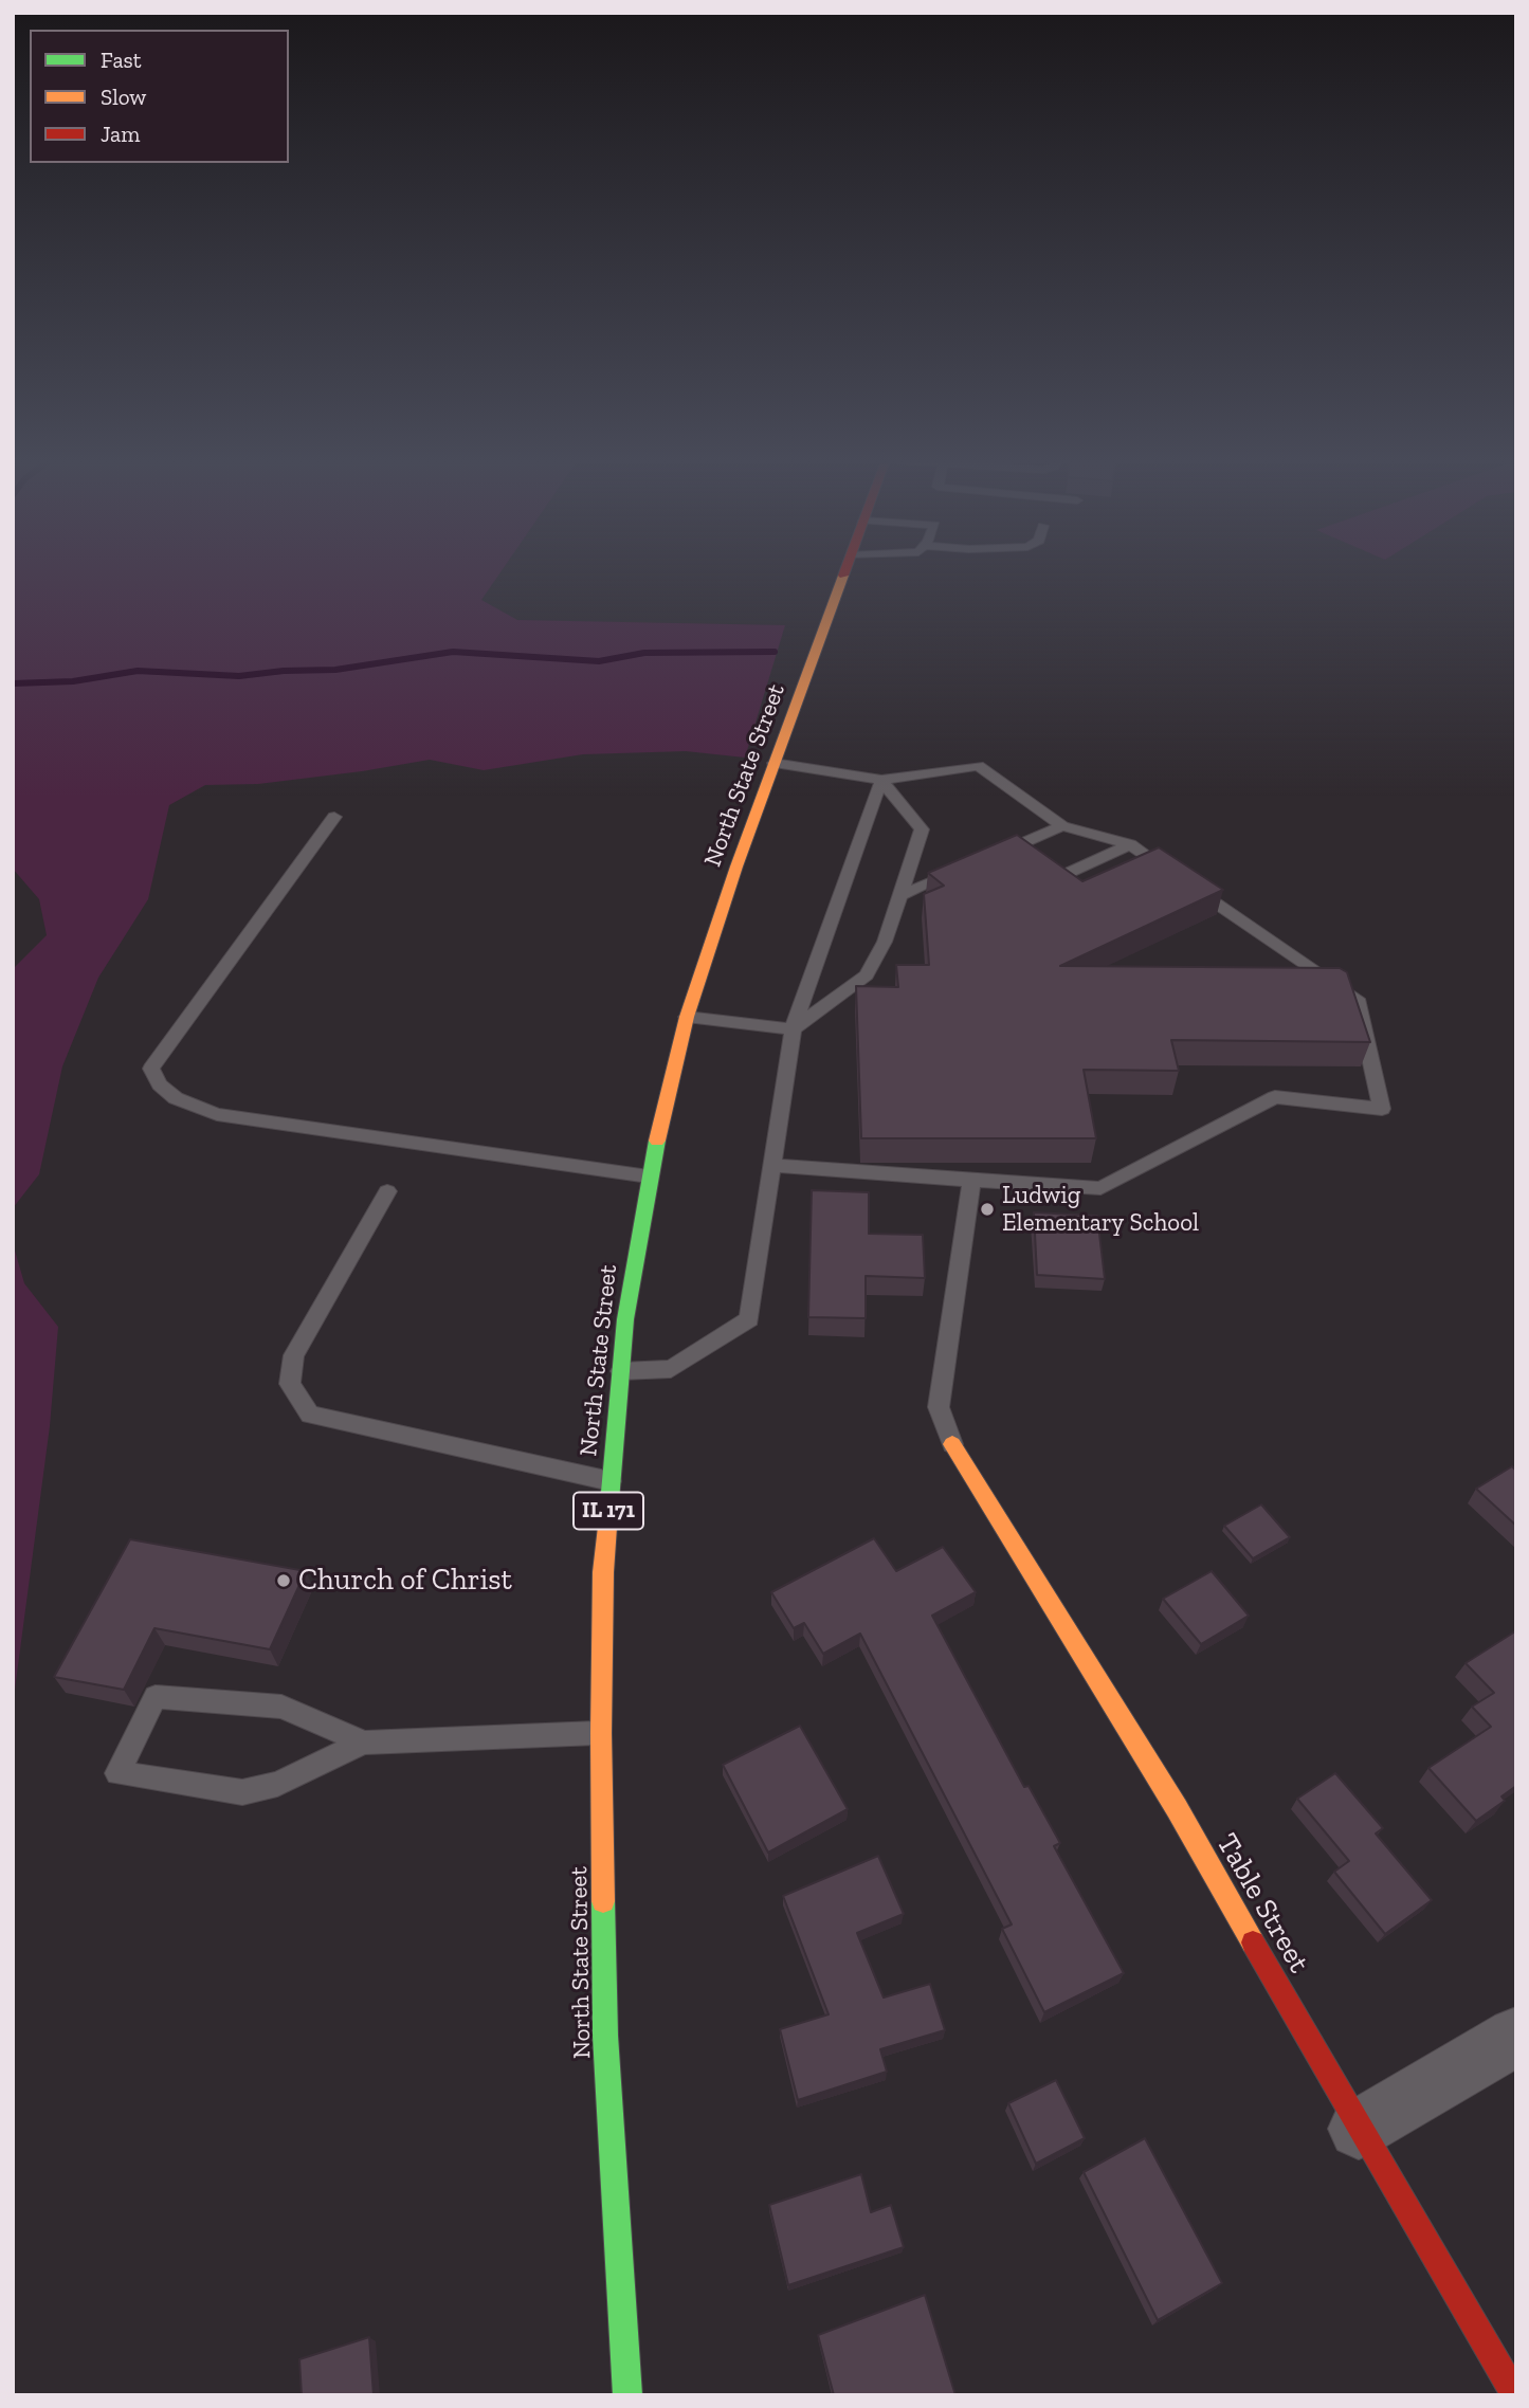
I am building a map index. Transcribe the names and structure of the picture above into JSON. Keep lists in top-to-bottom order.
{
  "streets": {
    "main road": ["North State Street", "IL 171", "Table Street"]
  },
  "places": ["Ludwig Elementary School", "Church of Christ"],
  "legend": ["Fast", "Slow", "Jam"]
}
